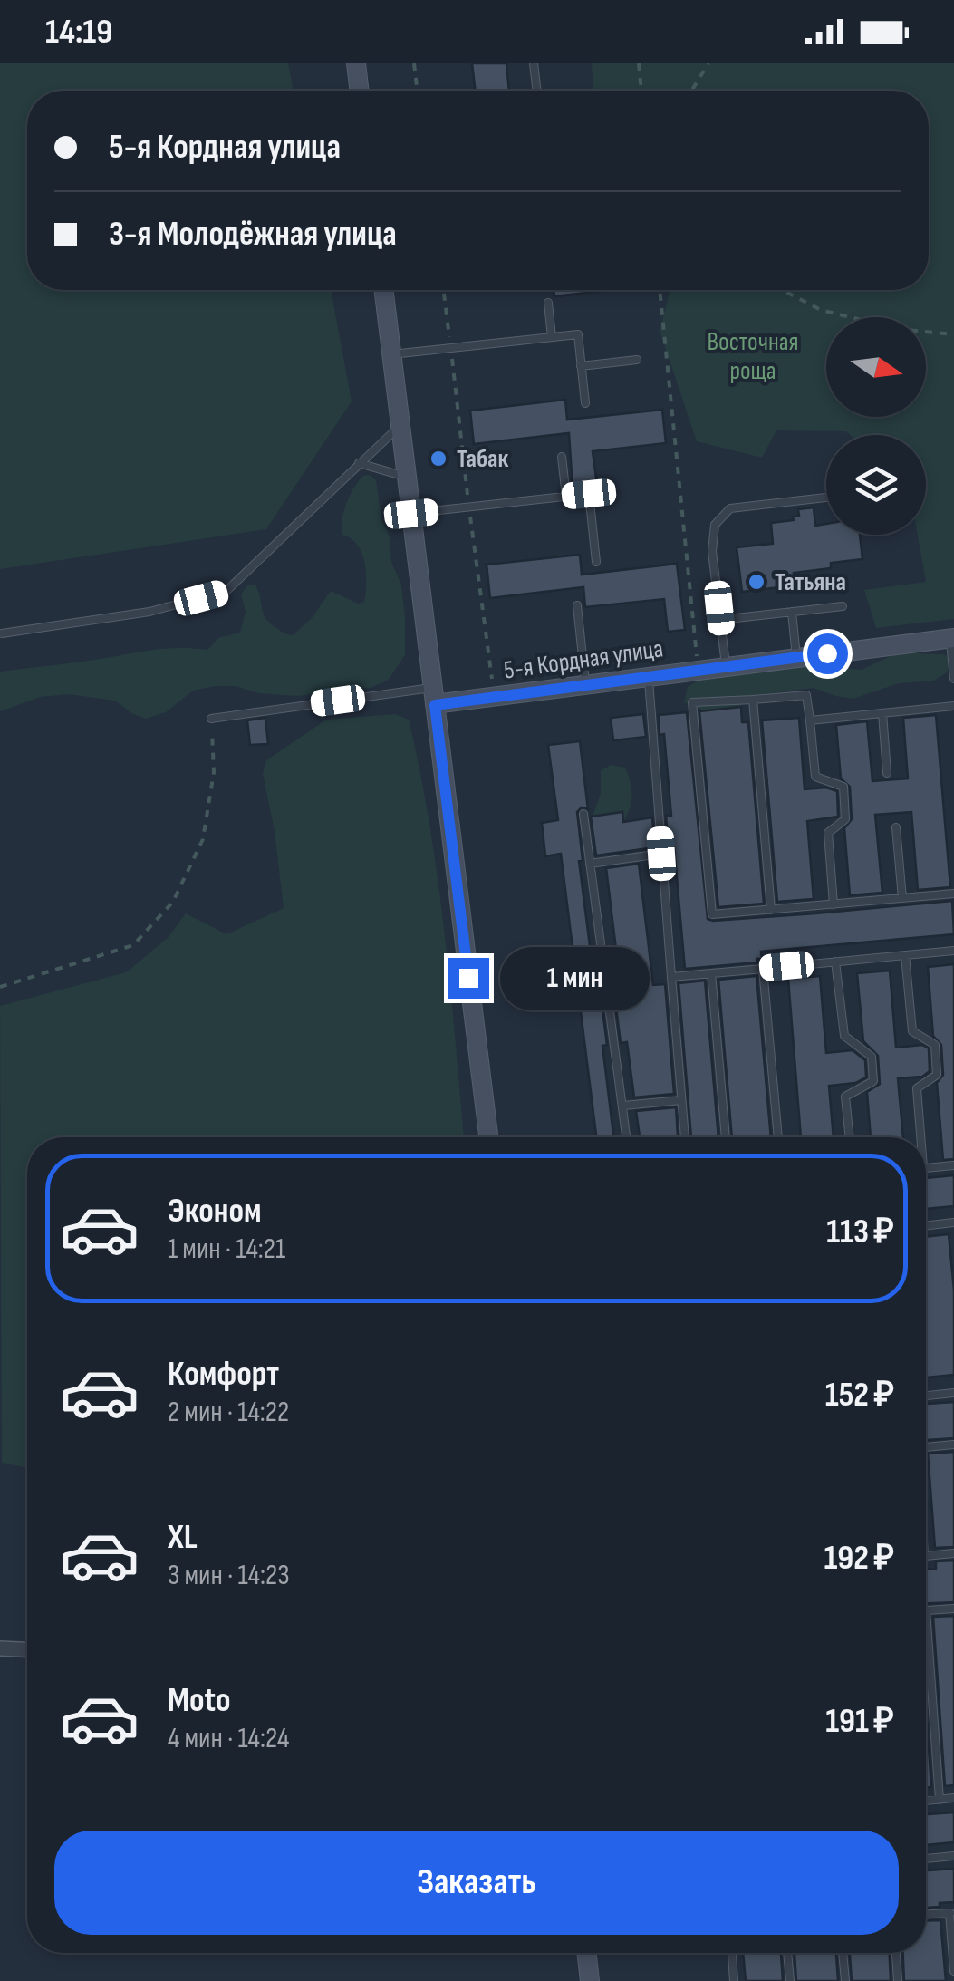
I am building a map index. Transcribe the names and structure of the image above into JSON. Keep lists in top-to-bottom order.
{
  "streets": {
    "main road": ["5-я Кордная улица"]
  },
  "parks": ["Восточная роща"],
  "places": ["Табак", "Татьяна"],
  "north": "right",
  "page": {
    "status": "14:19",
    "banner": ["5-я Кордная улица", "3-я Молодёжная улица"],
    "bubble": "1 мин",
    "list": [
      {
        "name": "Эконом",
        "note": "1 мин · 14:21",
        "value": "113 ₽"
      },
      {
        "name": "Комфорт",
        "note": "2 мин · 14:22",
        "value": "152 ₽"
      },
      {
        "name": "XL",
        "note": "3 мин · 14:23",
        "value": "192 ₽"
      },
      {
        "name": "Moto",
        "note": "4 мин · 14:24",
        "value": "191 ₽"
      }
    ],
    "buttons": "Заказать"
  }
}
